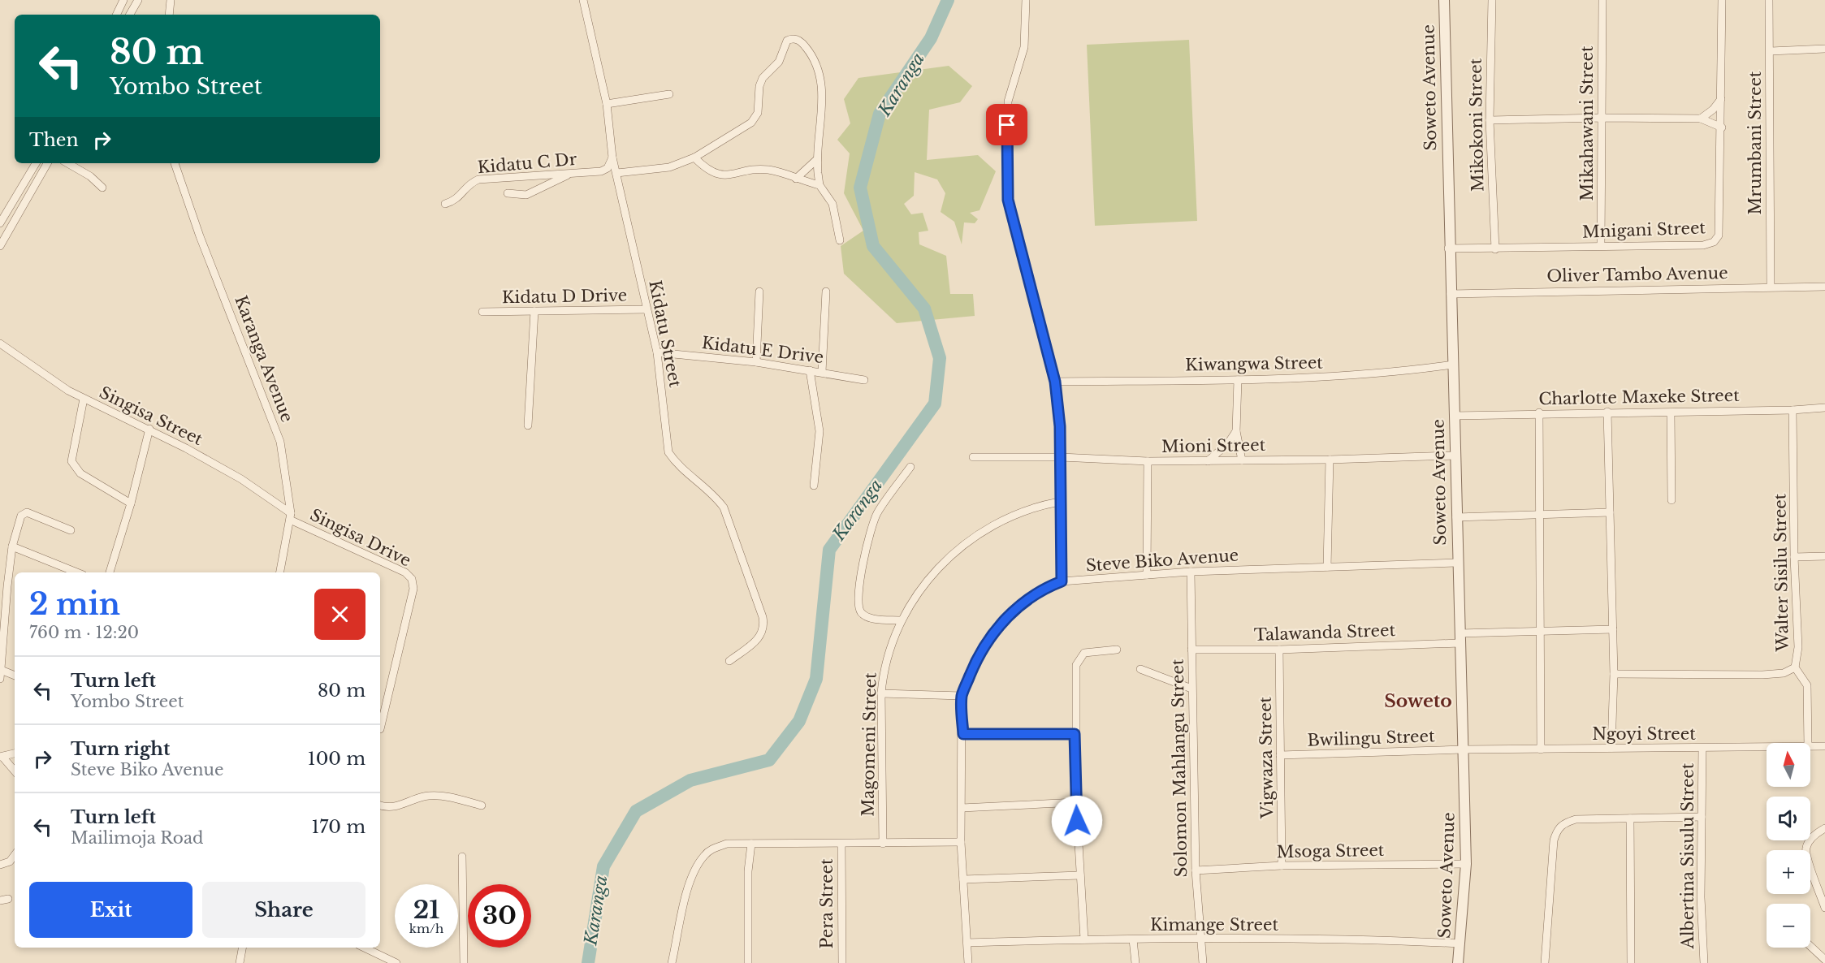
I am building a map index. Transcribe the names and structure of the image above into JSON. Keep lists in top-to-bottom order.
{
  "streets": {
    "street": [
      "Soweto Avenue",
      "Mikahawani Street",
      "Mikokoni Street",
      "Mrumbani Street",
      "Kidatu C Dr",
      "Mnigani Street",
      "Oliver Tambo Avenue",
      "Kidatu D Drive",
      "Kidatu Street",
      "Kidatu E Drive",
      "Karanga Avenue",
      "Kiwangwa Street",
      "Charlotte Maxeke Street",
      "Singisa Street",
      "Mioni Street",
      "Singisa Drive",
      "Steve Biko Avenue",
      "Walter Sisilu Street",
      "Talawanda Street",
      "Ngoyi Street",
      "Bwilingu Street",
      "Magomeni Street",
      "Vigwaza Street",
      "Solomon Mahlangu Street",
      "Msoga Street",
      "Albertina Sisulu Street",
      "Pera Street",
      "Kimange Street"
    ]
  },
  "crossings": [
    ["Soweto Avenue", "Mnigani Street"],
    ["Soweto Avenue", "Oliver Tambo Avenue"],
    ["Soweto Avenue", "Kiwangwa Street"],
    ["Soweto Avenue", "Charlotte Maxeke Street"],
    ["Soweto Avenue", "Mioni Street"],
    ["Soweto Avenue", "Steve Biko Avenue"],
    ["Soweto Avenue", "Talawanda Street"],
    ["Soweto Avenue", "Ngoyi Street"],
    ["Soweto Avenue", "Bwilingu Street"],
    ["Soweto Avenue", "Msoga Street"],
    ["Soweto Avenue", "Kimange Street"],
    ["Mikahawani Street", "Mnigani Street"],
    ["Mikokoni Street", "Mnigani Street"],
    ["Mrumbani Street", "Oliver Tambo Avenue"],
    ["Kidatu C Dr", "Kidatu Street"],
    ["Kidatu D Drive", "Kidatu Street"],
    ["Kidatu Street", "Kidatu E Drive"],
    ["Karanga Avenue", "Singisa Street"],
    ["Karanga Avenue", "Singisa Drive"],
    ["Charlotte Maxeke Street", "Walter Sisilu Street"],
    ["Singisa Street", "Singisa Drive"],
    ["Steve Biko Avenue", "Solomon Mahlangu Street"],
    ["Steve Biko Avenue", "Kimange Street"],
    ["Talawanda Street", "Vigwaza Street"],
    ["Talawanda Street", "Solomon Mahlangu Street"],
    ["Ngoyi Street", "Bwilingu Street"],
    ["Ngoyi Street", "Albertina Sisulu Street"],
    ["Bwilingu Street", "Vigwaza Street"],
    ["Vigwaza Street", "Msoga Street"],
    ["Solomon Mahlangu Street", "Msoga Street"],
    ["Solomon Mahlangu Street", "Kimange Street"]
  ],
  "districts": ["Soweto"],
  "water": ["Karanga"],
  "north": "top",
  "page": {
    "turn": ["80 m", "Yombo Street"],
    "then": "Then",
    "heading": ["2 min", "760 m · 12:20"],
    "list": [
      {
        "name": "Turn left",
        "note": "Yombo Street",
        "value": "80 m"
      },
      {
        "name": "Turn right",
        "note": "Steve Biko Avenue",
        "value": "100 m"
      },
      {
        "name": "Turn left",
        "note": "Mailimoja Road",
        "value": "170 m"
      }
    ],
    "map_buttons": ["+", "−"],
    "buttons": ["Exit", "Share"],
    "speed": "21 km/h",
    "limit": "30"
  }
}
